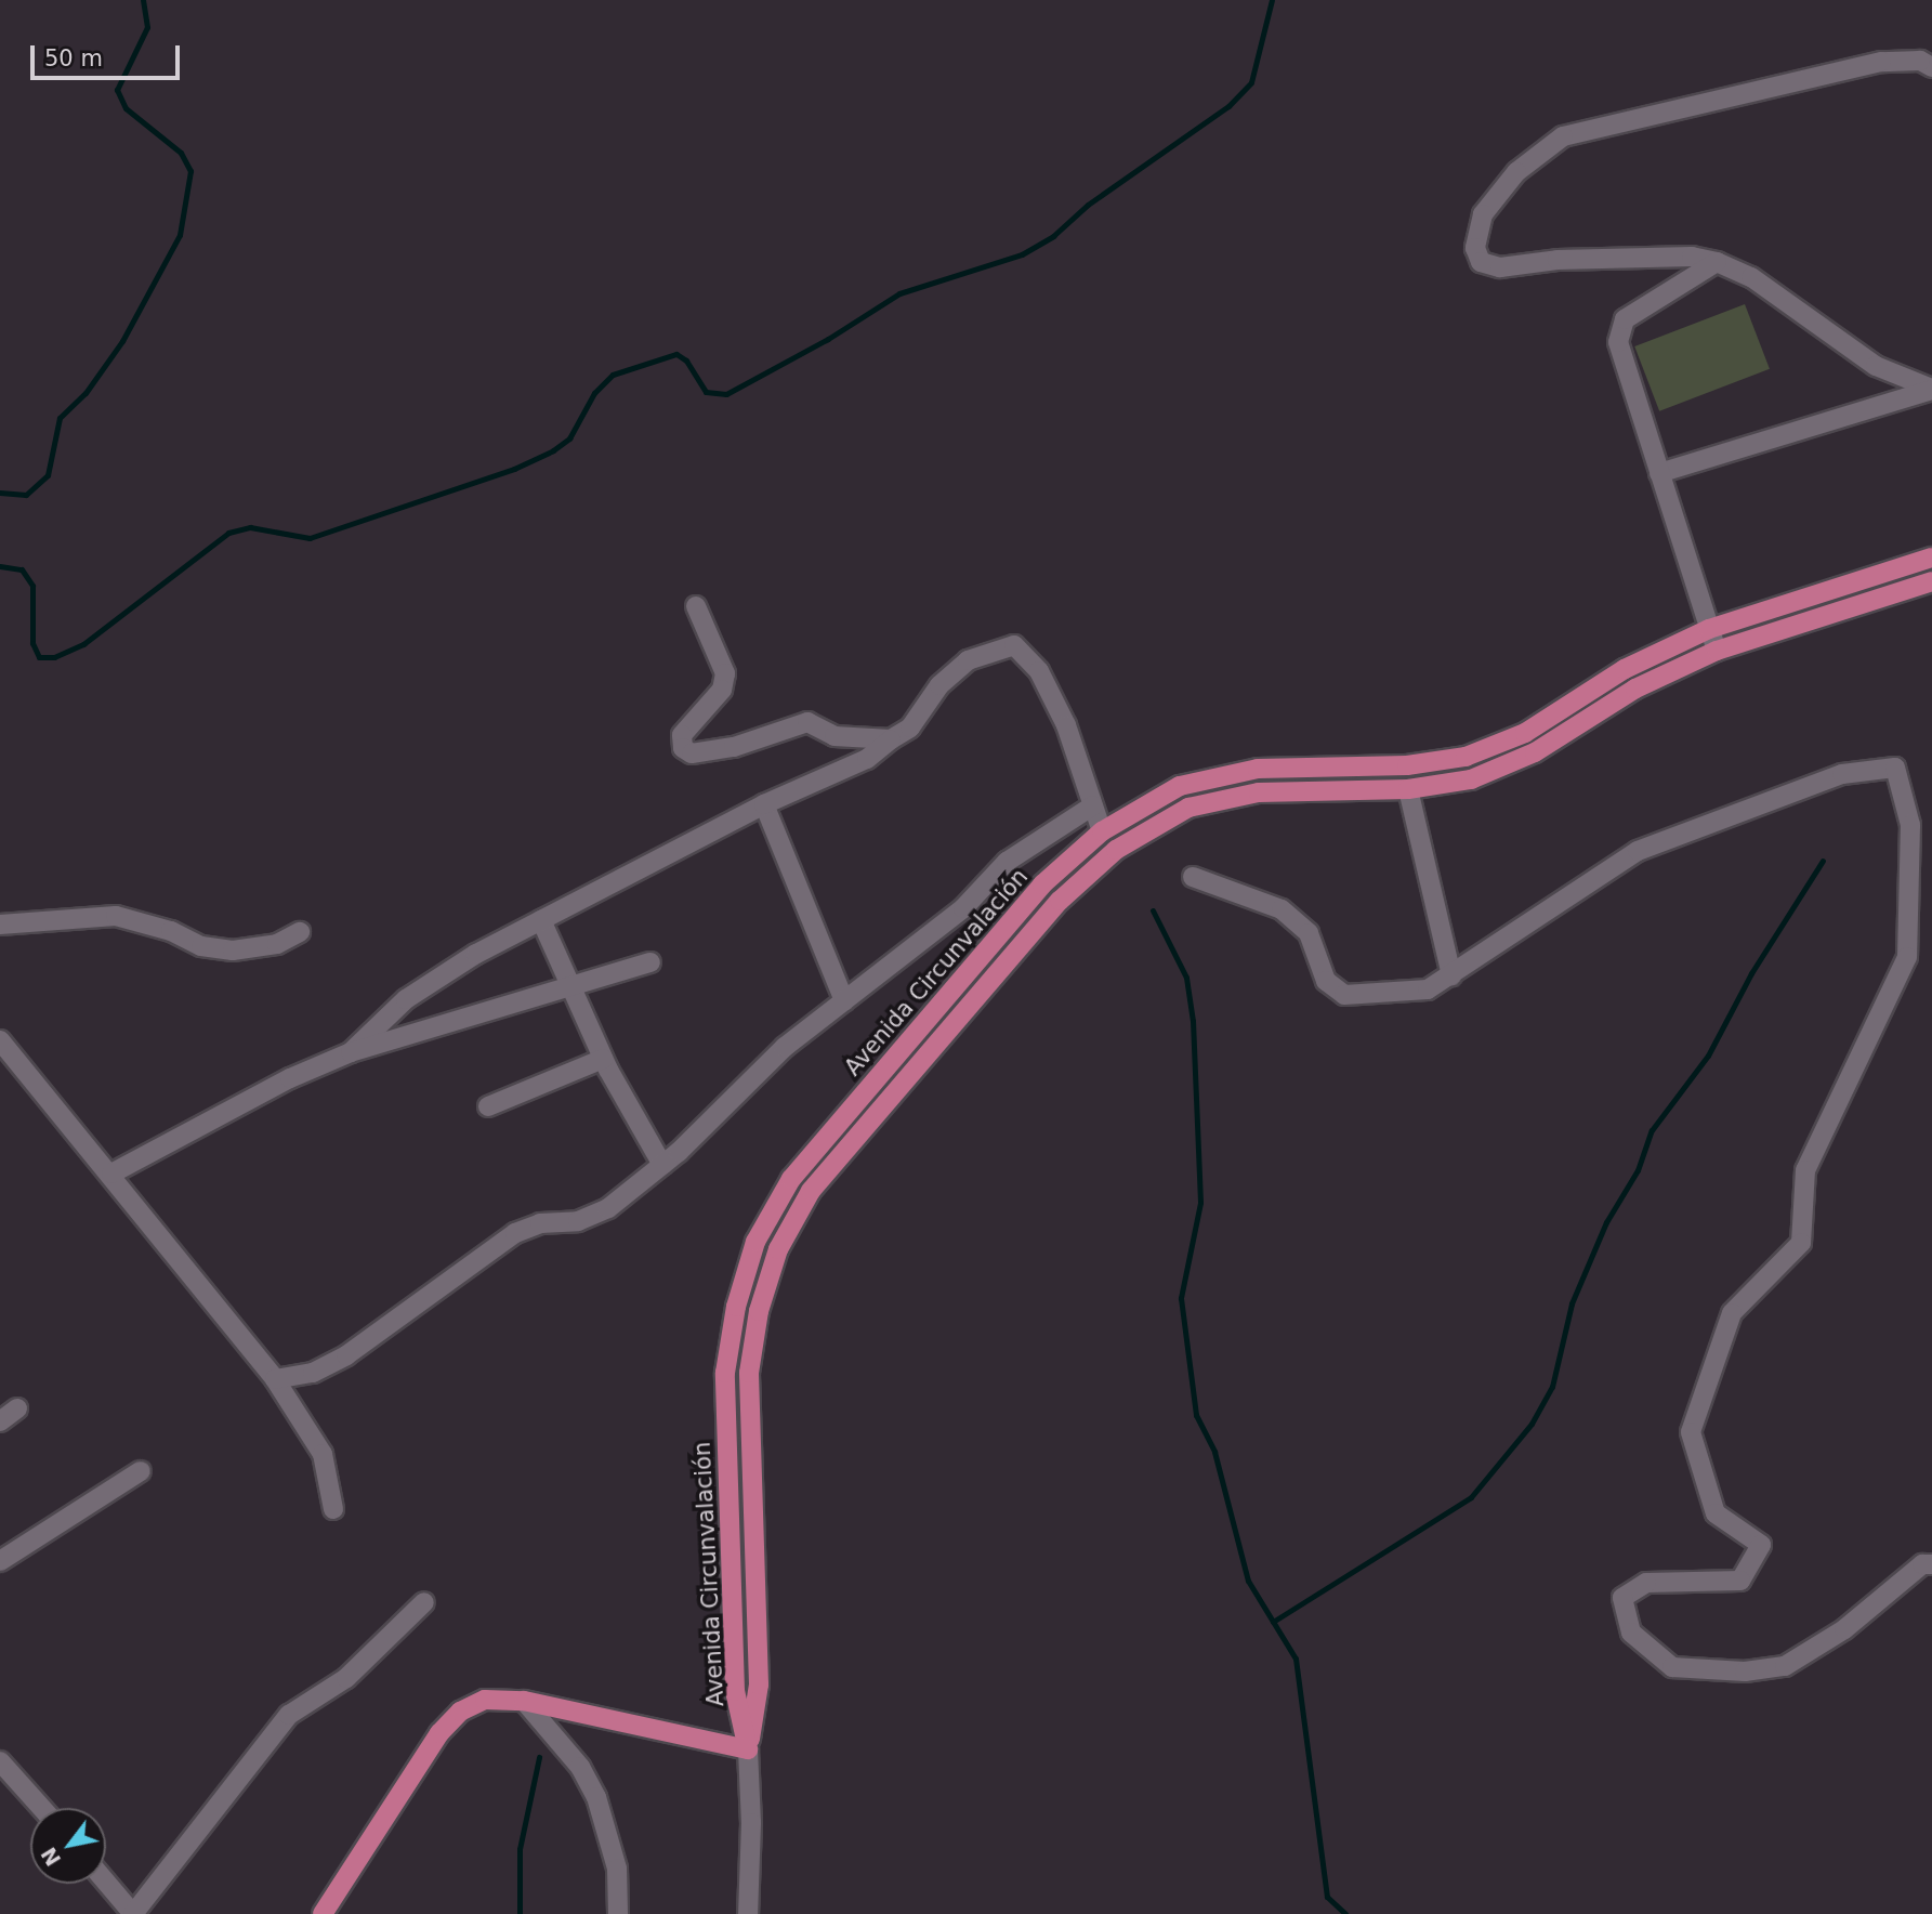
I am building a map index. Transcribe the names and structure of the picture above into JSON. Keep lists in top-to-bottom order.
{
  "streets": {
    "main road": ["Avenida Circunvalación"]
  },
  "scale_bar": "50 m",
  "north": "bottom left"
}
